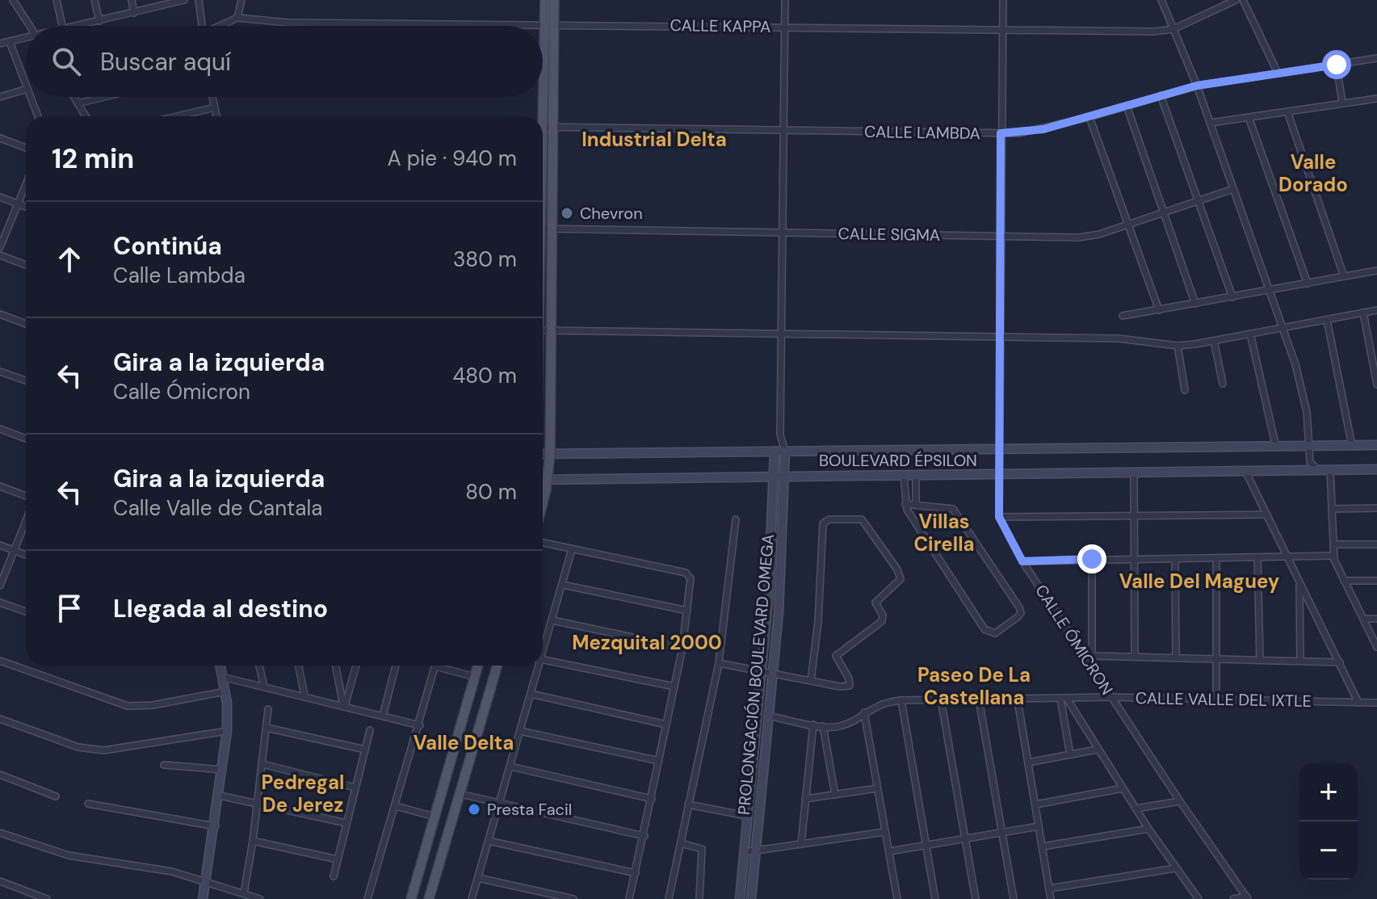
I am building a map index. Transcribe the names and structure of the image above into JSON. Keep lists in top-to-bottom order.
{
  "streets": {
    "street": [
      "CALLE KAPPA",
      "CALLE LAMBDA",
      "CALLE SIGMA",
      "BOULEVARD ÉPSILON",
      "CALLE ÓMICRON",
      "PROLONGACIÓN BOULEVARD OMEGA",
      "CALLE VALLE DEL IXTLE"
    ]
  },
  "crossings": [
    ["BOULEVARD ÉPSILON", "PROLONGACIÓN BOULEVARD OMEGA"],
    ["CALLE ÓMICRON", "CALLE VALLE DEL IXTLE"],
    ["PROLONGACIÓN BOULEVARD OMEGA", "CALLE VALLE DEL IXTLE"]
  ],
  "districts": [
    "Industrial Delta",
    "Valle Dorado",
    "Villas Cirella",
    "Valle Del Maguey",
    "Mezquital 2000",
    "Paseo De La Castellana",
    "Valle Delta",
    "Pedregal De Jerez"
  ],
  "places": ["Chevron", "Presta Facil"],
  "page": {
    "search": "Buscar aquí",
    "heading": ["12 min", "A pie · 940 m"],
    "list": [
      ["Continúa", "Calle Lambda", "380 m"],
      ["Gira a la izquierda", "Calle Ómicron", "480 m"],
      ["Gira a la izquierda", "Calle Valle de Cantala", "80 m"],
      "Llegada al destino"
    ],
    "map_buttons": ["+", "−"]
  }
}
